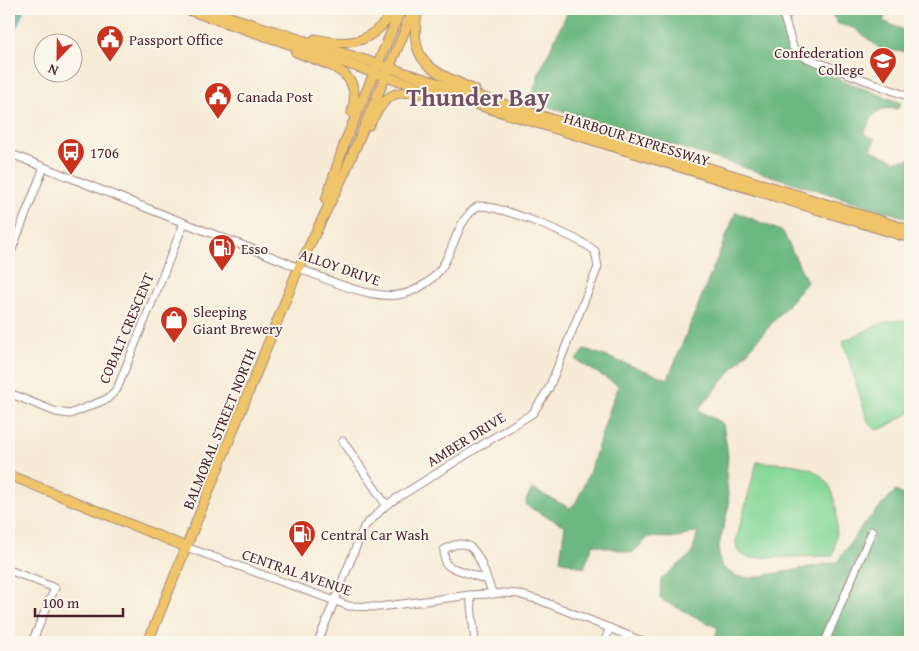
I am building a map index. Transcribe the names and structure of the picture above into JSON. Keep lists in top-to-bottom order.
{
  "streets": {
    "main road": ["HARBOUR EXPRESSWAY", "BALMORAL STREET NORTH", "CENTRAL AVENUE"],
    "street": ["ALLOY DRIVE", "COBALT CRESCENT", "AMBER DRIVE"]
  },
  "crossings": [
    ["HARBOUR EXPRESSWAY", "BALMORAL STREET NORTH"],
    ["ALLOY DRIVE", "COBALT CRESCENT"],
    ["ALLOY DRIVE", "BALMORAL STREET NORTH"],
    ["ALLOY DRIVE", "AMBER DRIVE"],
    ["BALMORAL STREET NORTH", "CENTRAL AVENUE"],
    ["AMBER DRIVE", "CENTRAL AVENUE"]
  ],
  "districts": ["Thunder Bay"],
  "places": {
    "public building": ["Passport Office", "Canada Post"],
    "school or university": ["Confederation College"],
    "bus stop": ["1706"],
    "fuel station": ["Esso", "Central Car Wash"],
    "shop": ["Sleeping Giant Brewery"]
  },
  "scale_bar": "100 m",
  "north": "bottom"
}
